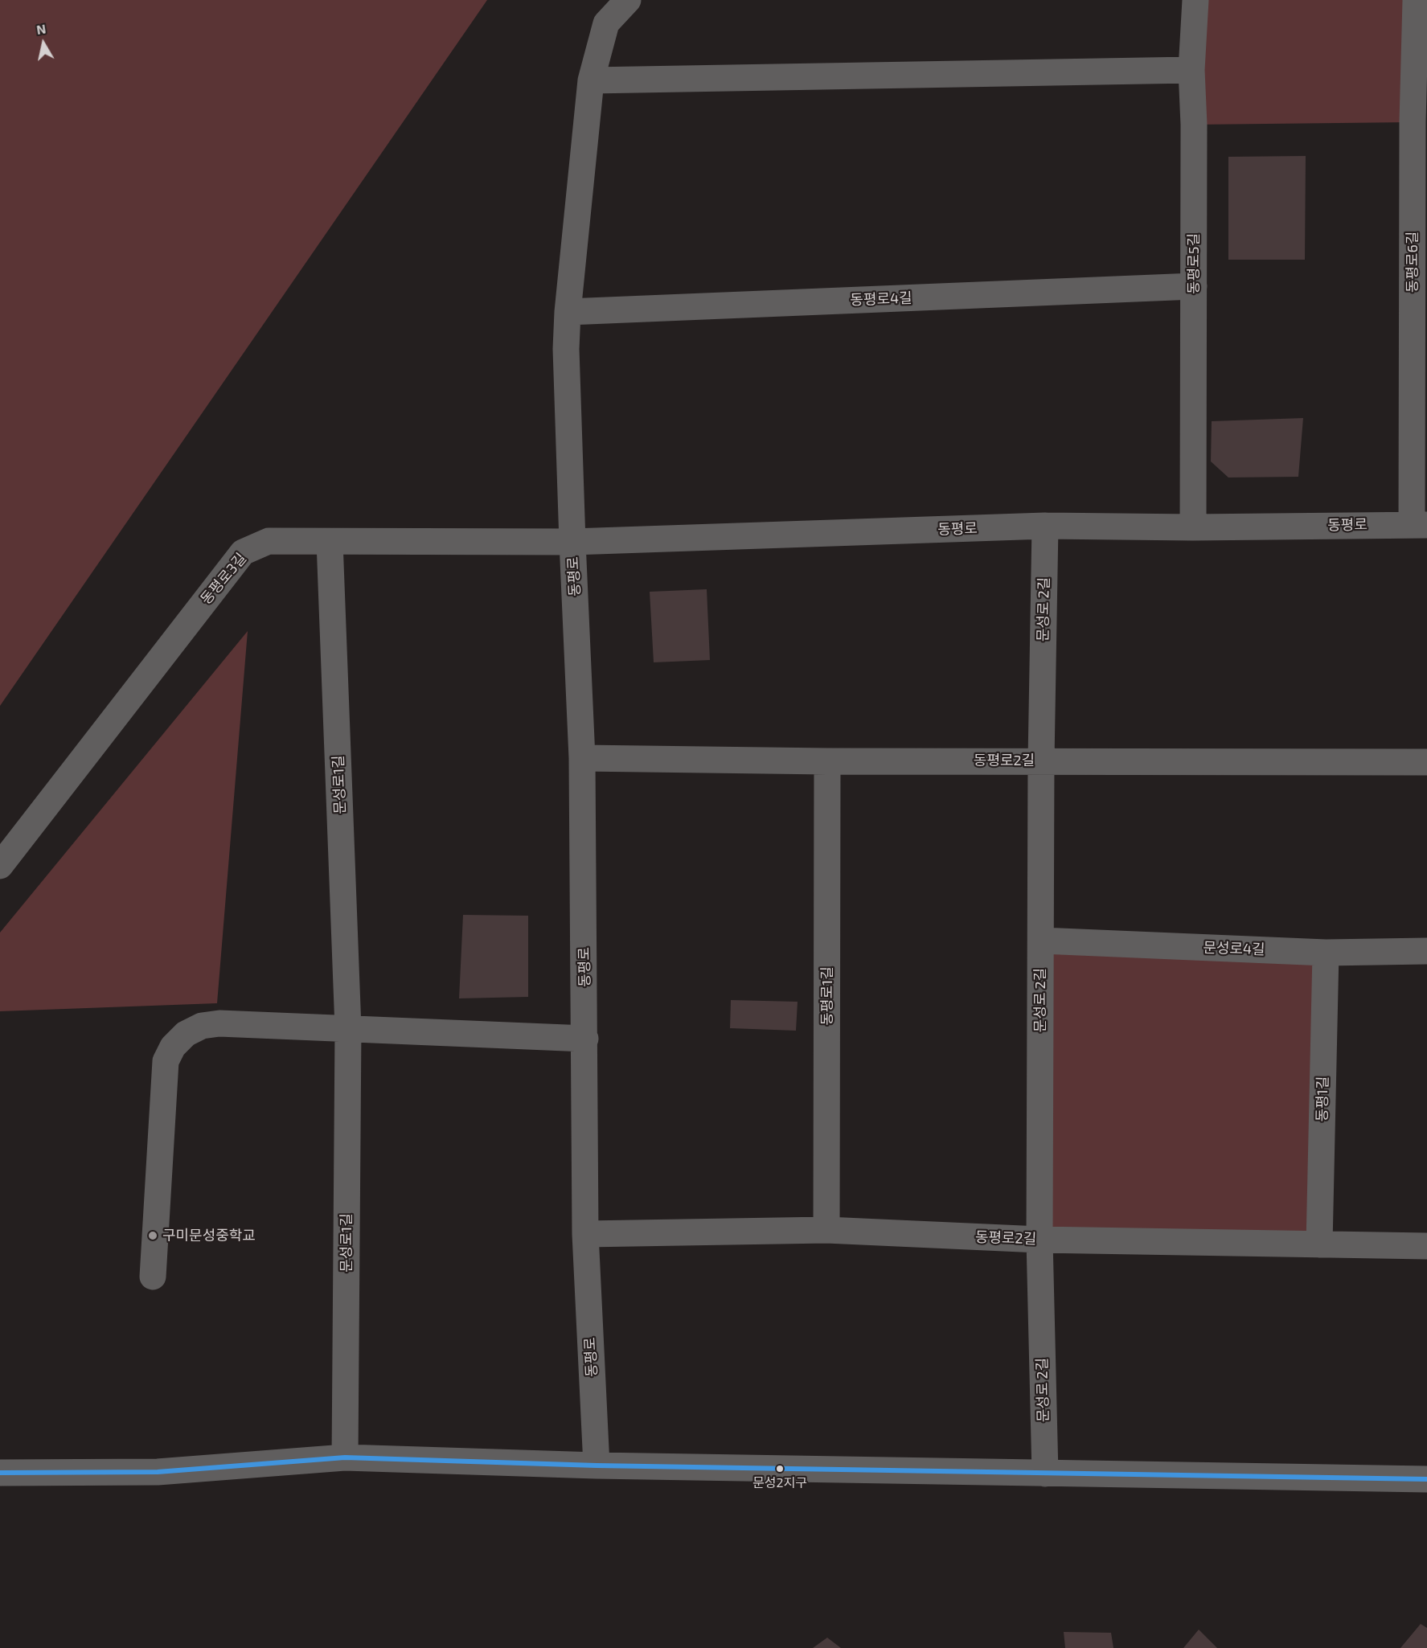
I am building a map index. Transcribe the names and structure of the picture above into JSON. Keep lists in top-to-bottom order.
{
  "streets": {
    "street": [
      "동평로6길",
      "동평로5길",
      "동평로4길",
      "동평로",
      "동평로3길",
      "문성로 2길",
      "동평로2길",
      "문성로1길",
      "문성로4길",
      "동평로1길",
      "동평1길"
    ]
  },
  "crossings": [
    ["동평로6길", "동평로"],
    ["동평로5길", "동평로4길"],
    ["동평로5길", "동평로"],
    ["동평로", "동평로3길"],
    ["동평로", "문성로 2길"],
    ["동평로", "동평로2길"],
    ["동평로3길", "문성로1길"],
    ["문성로 2길", "동평로2길"],
    ["문성로 2길", "문성로4길"],
    ["동평로2길", "동평로1길"],
    ["동평로2길", "동평1길"],
    ["문성로4길", "동평1길"]
  ],
  "places": ["구미문성중학교", "문성2지구"],
  "north": "top"
}
